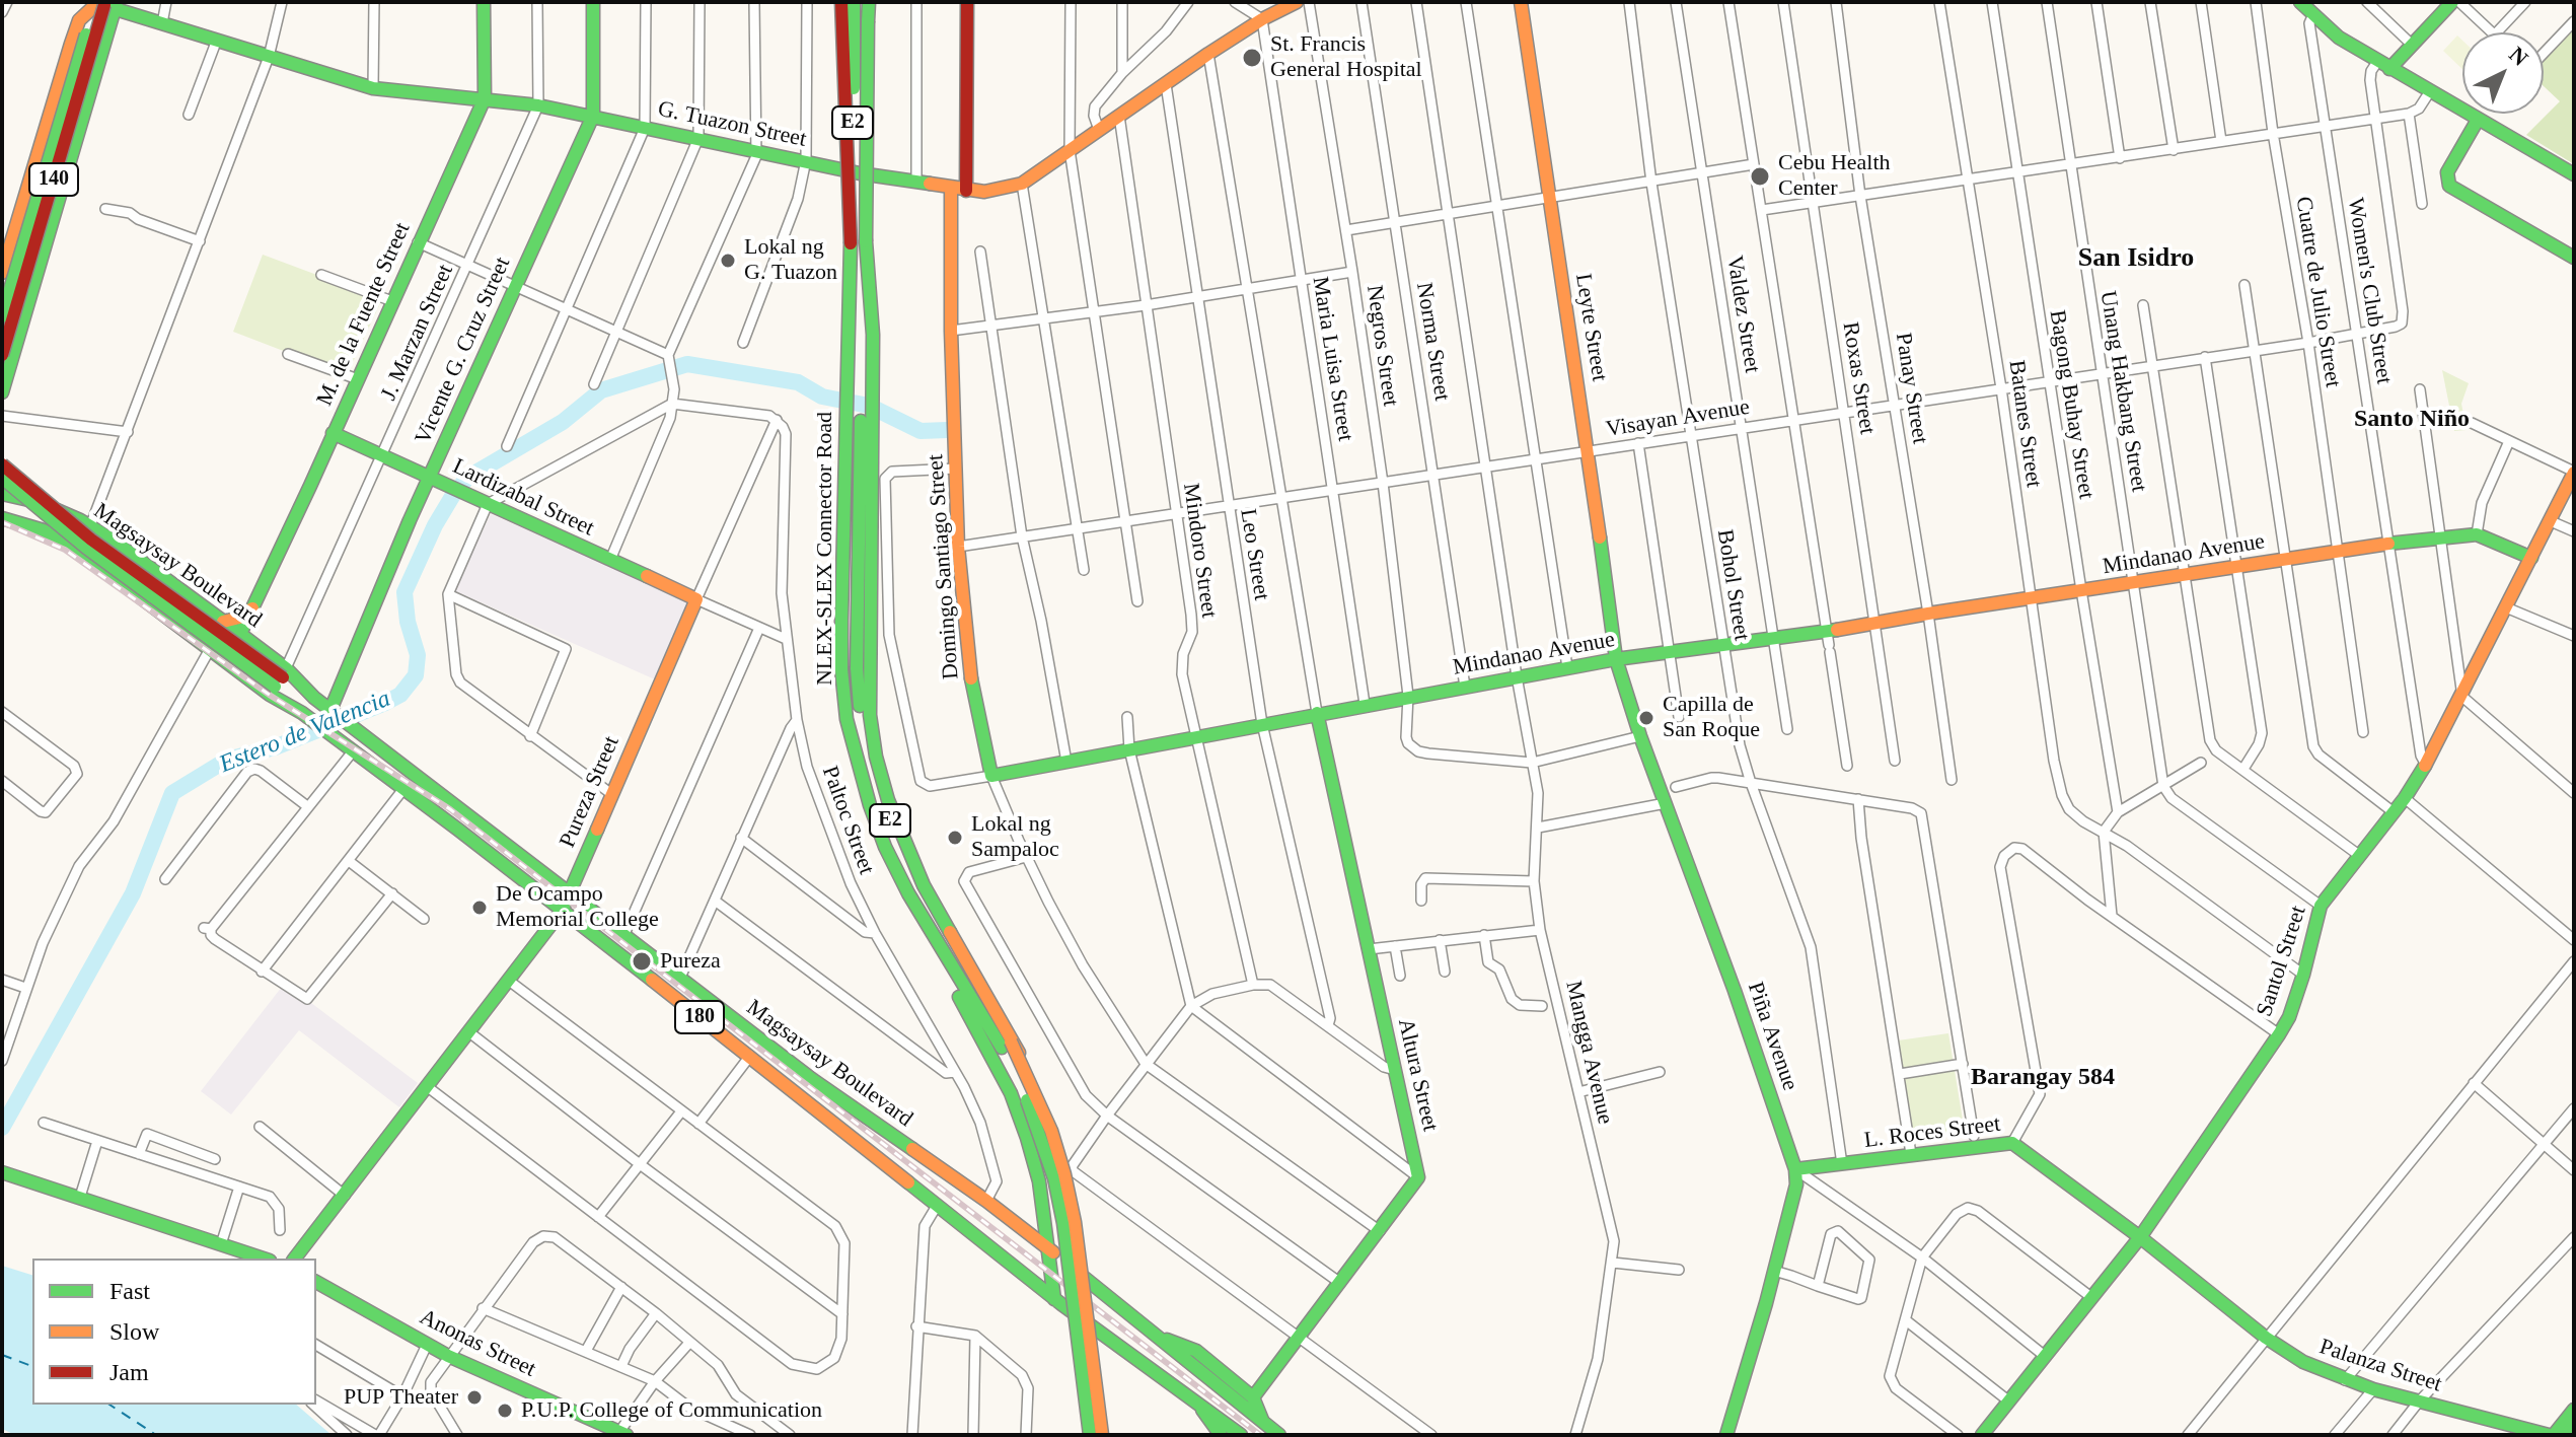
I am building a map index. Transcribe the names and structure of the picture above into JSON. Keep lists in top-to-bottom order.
{
  "streets": {
    "main road": [
      "E2",
      "G. Tuazon Street",
      "140",
      "M. de la Fuente Street",
      "Leyte Street",
      "Vicente G. Cruz Street",
      "Lardizabal Street",
      "NLEX-SLEX Connector Road",
      "Mindanao Avenue",
      "Magsaysay Boulevard",
      "Domingo Santiago Street",
      "Pureza Street",
      "Santol Street",
      "180",
      "Piña Avenue",
      "Altura Street",
      "L. Roces Street",
      "Anonas Street",
      "Palanza Street"
    ],
    "street": [
      "Women's Club Street",
      "Cuatre de Julio Street",
      "Valdez Street",
      "J. Marzan Street",
      "Norma Street",
      "Negros Street",
      "Maria Luisa Street",
      "Roxas Street",
      "Panay Street",
      "Unang Hakbang Street",
      "Bagong Buhay Street",
      "Visayan Avenue",
      "Batanes Street",
      "Mindoro Street",
      "Leo Street",
      "Bohol Street",
      "Paltoc Street",
      "Mangga Avenue"
    ]
  },
  "crossings": [
    ["G. Tuazon Street", "140"],
    ["G. Tuazon Street", "M. de la Fuente Street"],
    ["G. Tuazon Street", "J. Marzan Street"],
    ["G. Tuazon Street", "Vicente G. Cruz Street"],
    ["G. Tuazon Street", "Maria Luisa Street"],
    ["G. Tuazon Street", "Mindoro Street"],
    ["G. Tuazon Street", "Leo Street"],
    ["G. Tuazon Street", "Domingo Santiago Street"],
    ["Women's Club Street", "Visayan Avenue"],
    ["Women's Club Street", "Mindanao Avenue"],
    ["Women's Club Street", "Santol Street"],
    ["Cuatre de Julio Street", "Visayan Avenue"],
    ["Cuatre de Julio Street", "Mindanao Avenue"],
    ["M. de la Fuente Street", "Lardizabal Street"],
    ["M. de la Fuente Street", "Magsaysay Boulevard"],
    ["Valdez Street", "Visayan Avenue"],
    ["Valdez Street", "Mindanao Avenue"],
    ["Leyte Street", "Visayan Avenue"],
    ["Leyte Street", "Mindanao Avenue"],
    ["Leyte Street", "Piña Avenue"],
    ["J. Marzan Street", "Lardizabal Street"],
    ["J. Marzan Street", "Magsaysay Boulevard"],
    ["J. Marzan Street", "180"],
    ["Norma Street", "Visayan Avenue"],
    ["Norma Street", "Mindanao Avenue"],
    ["Negros Street", "Visayan Avenue"],
    ["Negros Street", "Mindanao Avenue"],
    ["Negros Street", "Piña Avenue"],
    ["Negros Street", "Mangga Avenue"],
    ["Vicente G. Cruz Street", "Lardizabal Street"],
    ["Vicente G. Cruz Street", "Magsaysay Boulevard"],
    ["Maria Luisa Street", "Visayan Avenue"],
    ["Maria Luisa Street", "Mindanao Avenue"],
    ["Roxas Street", "Visayan Avenue"],
    ["Roxas Street", "Mindanao Avenue"],
    ["Panay Street", "Visayan Avenue"],
    ["Panay Street", "Mindanao Avenue"],
    ["Unang Hakbang Street", "Visayan Avenue"],
    ["Unang Hakbang Street", "Mindanao Avenue"],
    ["Bagong Buhay Street", "Visayan Avenue"],
    ["Bagong Buhay Street", "Mindanao Avenue"],
    ["Visayan Avenue", "Batanes Street"],
    ["Visayan Avenue", "Mindoro Street"],
    ["Visayan Avenue", "Leo Street"],
    ["Visayan Avenue", "Domingo Santiago Street"],
    ["Visayan Avenue", "Bohol Street"],
    ["Visayan Avenue", "Mangga Avenue"],
    ["Batanes Street", "Mindanao Avenue"],
    ["Batanes Street", "Santol Street"],
    ["Lardizabal Street", "Pureza Street"],
    ["Mindoro Street", "Mindanao Avenue"],
    ["Leo Street", "Mindanao Avenue"],
    ["Mindanao Avenue", "Domingo Santiago Street"],
    ["Mindanao Avenue", "Bohol Street"],
    ["Mindanao Avenue", "Santol Street"],
    ["Mindanao Avenue", "Piña Avenue"],
    ["Mindanao Avenue", "Mangga Avenue"],
    ["Mindanao Avenue", "Altura Street"],
    ["Magsaysay Boulevard", "Pureza Street"],
    ["Magsaysay Boulevard", "Paltoc Street"],
    ["Magsaysay Boulevard", "180"],
    ["Bohol Street", "L. Roces Street"],
    ["Pureza Street", "Paltoc Street"],
    ["Santol Street", "L. Roces Street"],
    ["Santol Street", "Palanza Street"],
    ["Piña Avenue", "L. Roces Street"],
    ["L. Roces Street", "Palanza Street"]
  ],
  "districts": ["San Isidro", "Santo Niño", "Barangay 584"],
  "water": ["Estero de Valencia"],
  "places": [
    "St. Francis General Hospital",
    "Cebu Health Center",
    "Lokal ng G. Tuazon",
    "Capilla de San Roque",
    "Lokal ng Sampaloc",
    "De Ocampo Memorial College",
    "Pureza",
    "PUP Theater",
    "P.U.P. College of Communication"
  ],
  "legend": ["Fast", "Slow", "Jam"],
  "north": "top right"
}
